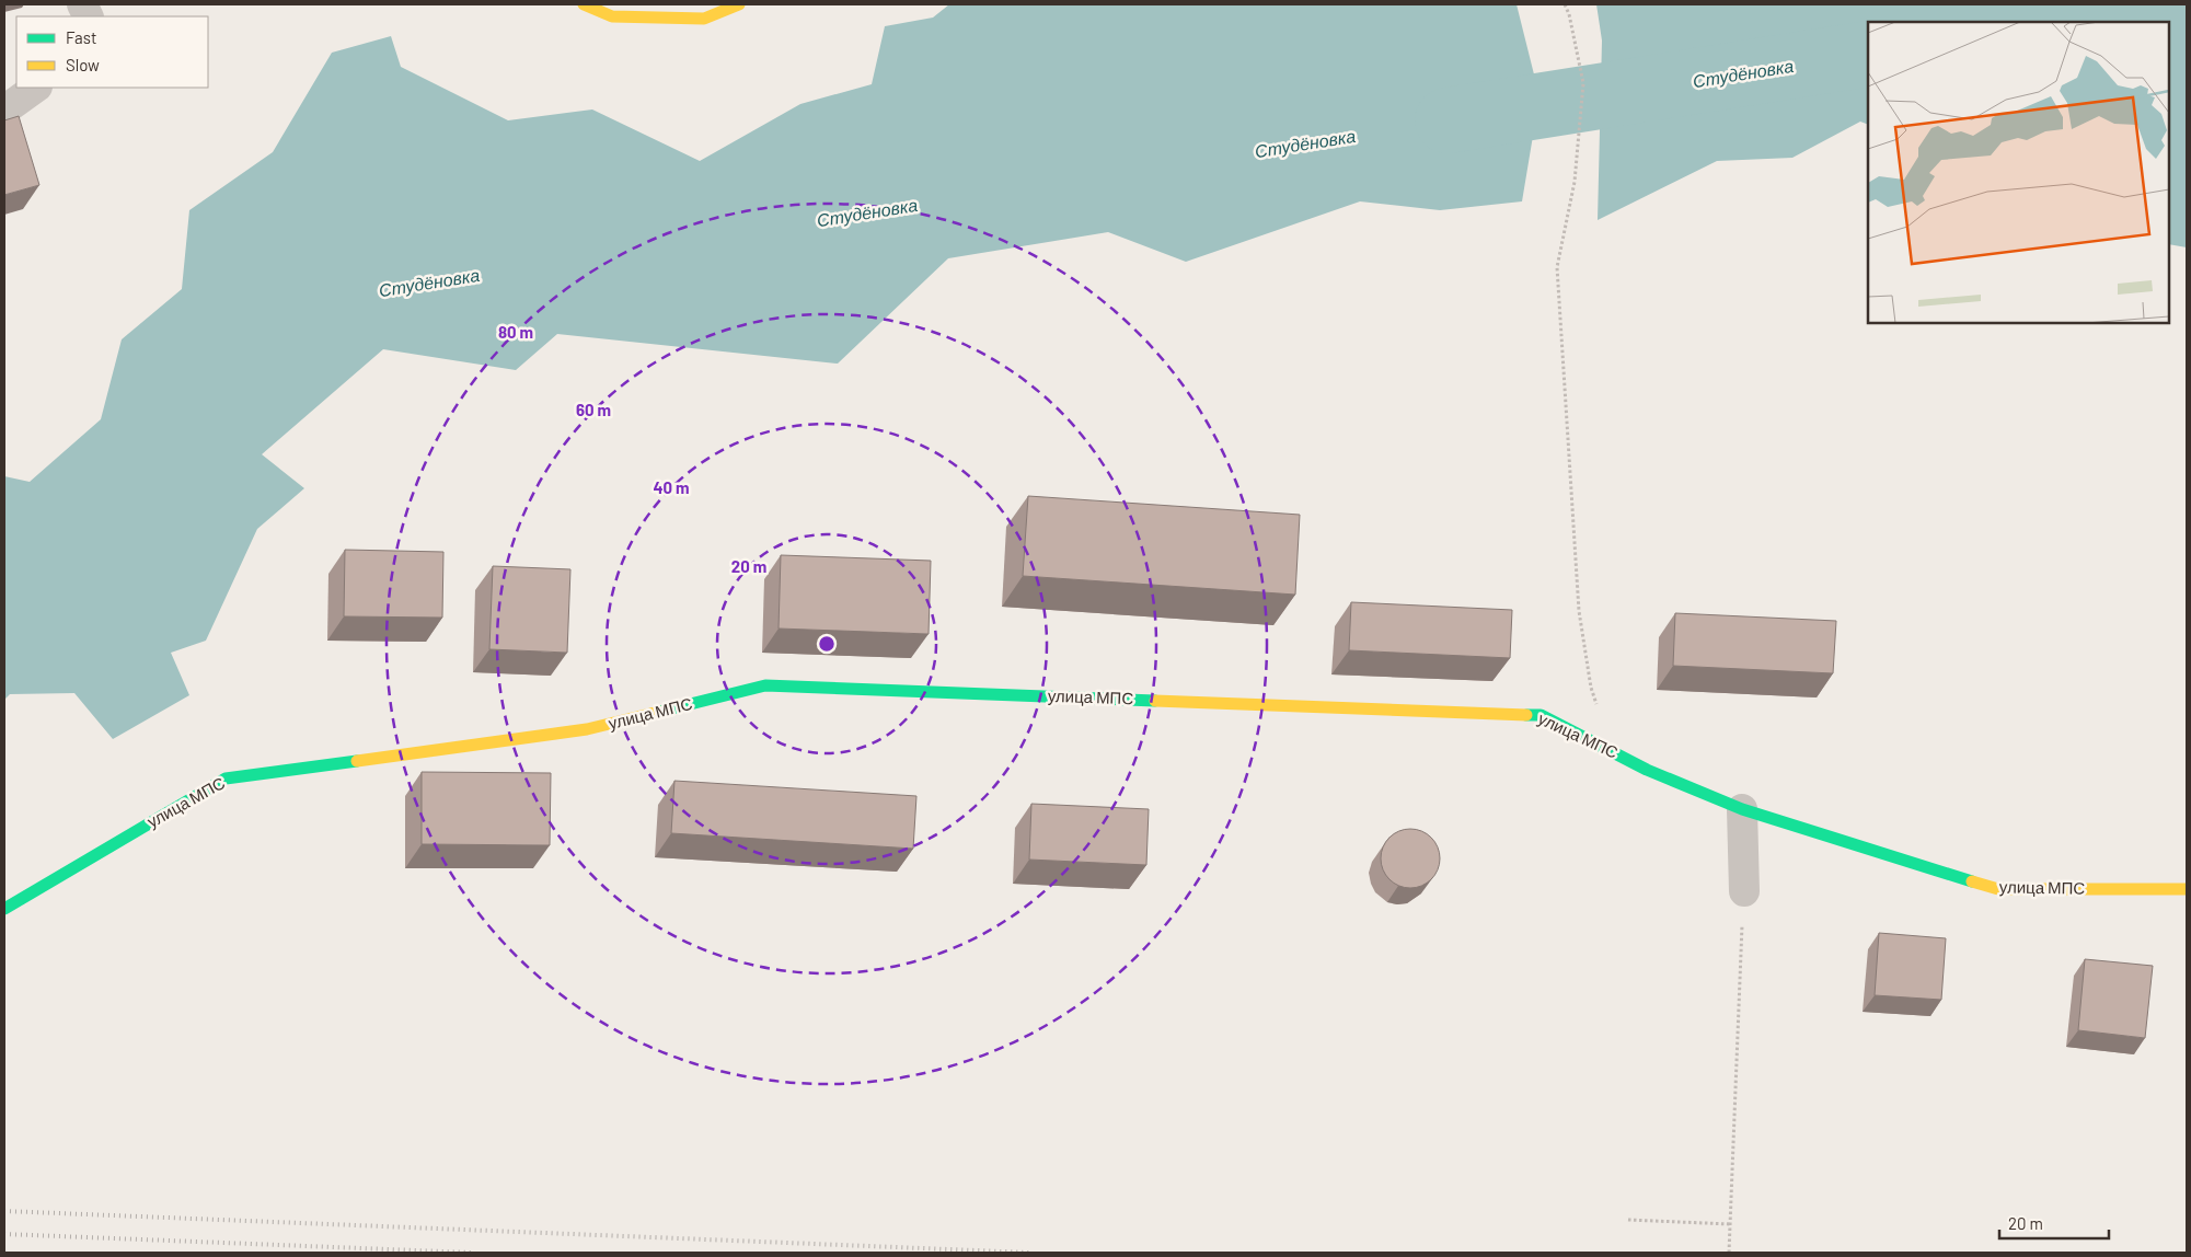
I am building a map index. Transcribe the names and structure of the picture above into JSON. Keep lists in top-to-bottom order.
{
  "streets": {
    "street": ["улица МПС"]
  },
  "water": ["Студёновка"],
  "legend": ["Fast", "Slow"],
  "scale_bar": "20 m",
  "rings": [
    "80 m",
    "60 m",
    "40 m",
    "20 m"
  ]
}
